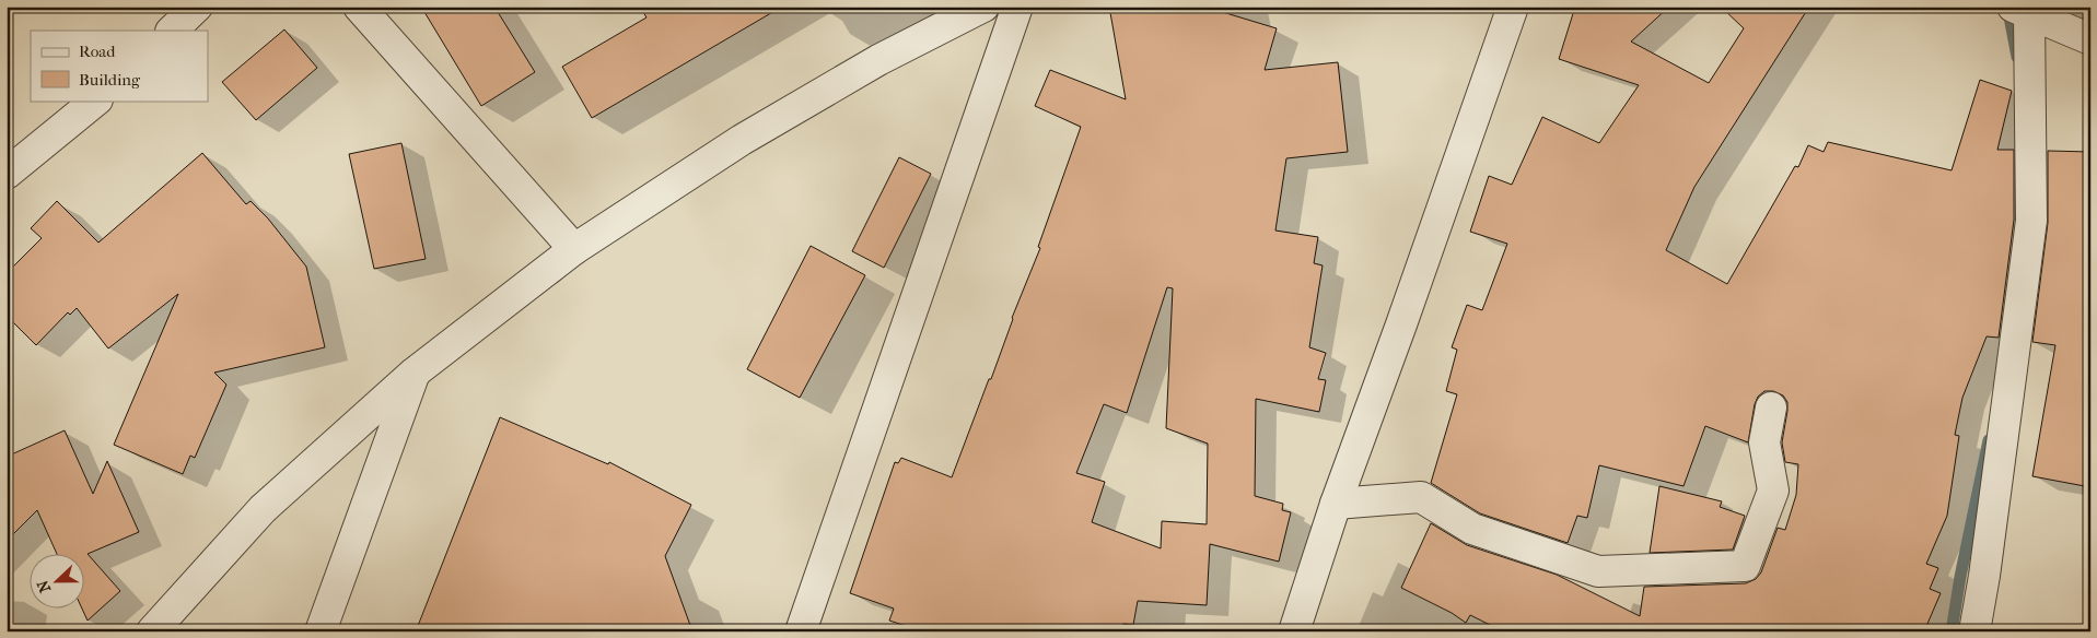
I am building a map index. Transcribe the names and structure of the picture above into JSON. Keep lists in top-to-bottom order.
{
  "legend": ["Road", "Building"],
  "north": "left"
}
